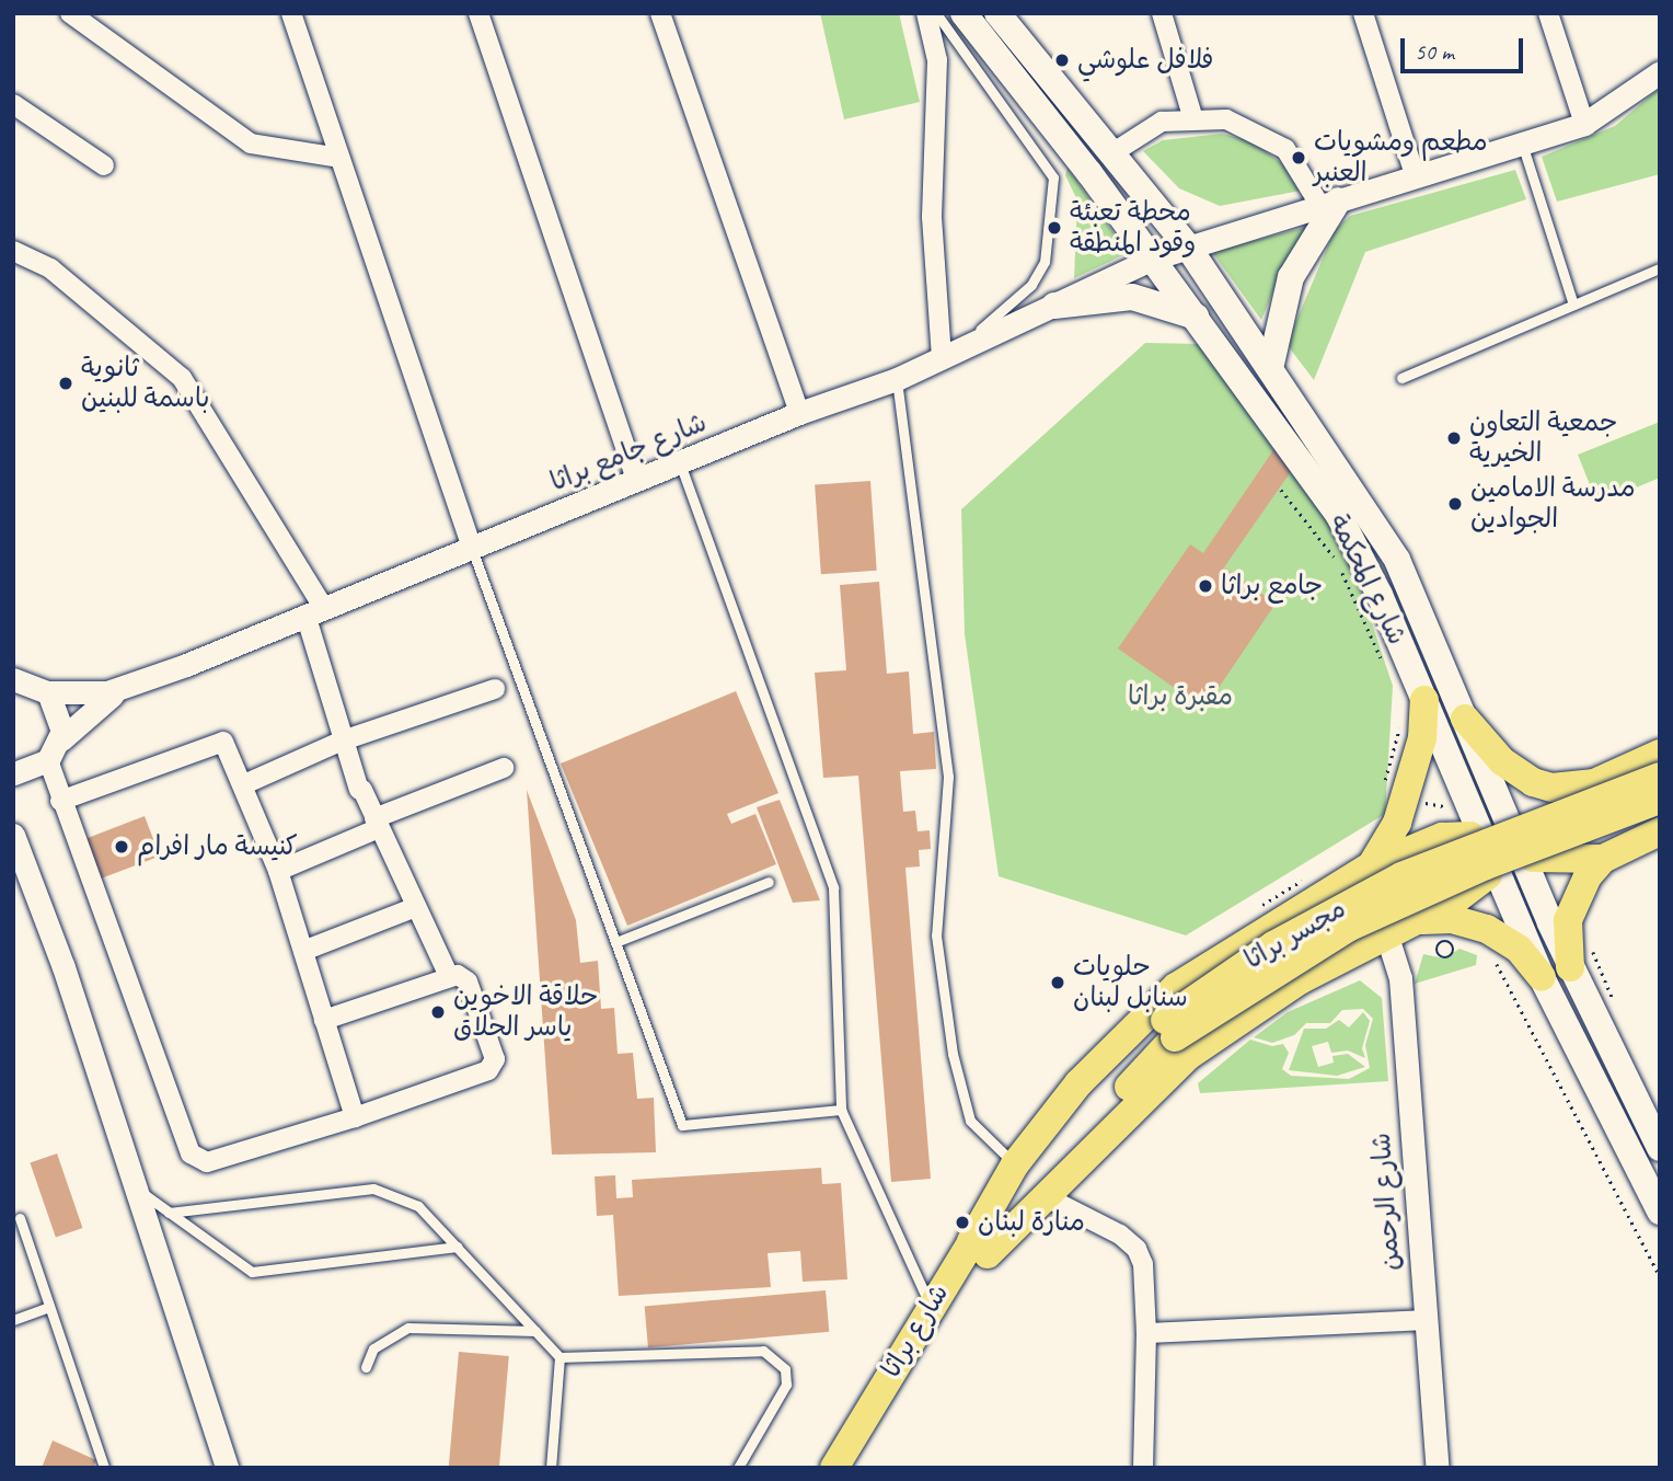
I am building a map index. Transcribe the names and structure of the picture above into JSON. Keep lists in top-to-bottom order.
{
  "streets": {
    "main road": ["شارع المحكمة", "مجسر براثا", "شارع براثا"],
    "street": ["شارع جامع براثا", "شارع الرحمن"]
  },
  "crossings": [
    ["شارع جامع براثا", "شارع المحكمة"],
    ["مجسر براثا", "شارع براثا"]
  ],
  "parks": ["مقبرة براثا"],
  "places": [
    "فلافل علوشي",
    "مطعم ومشويات العنبر",
    "محطة تعبئة وقود المنطقة",
    "ثانوية باسمة للبنين",
    "جمعية التعاون الخيرية",
    "مدرسة الامامين الجوادين",
    "جامع براثا",
    "كنيسة مار افرام",
    "حلويات سنابل لبنان",
    "حلاقة الاخوين ياسر الحلاق",
    "منارة لبنان"
  ],
  "scale_bar": "50 m"
}
